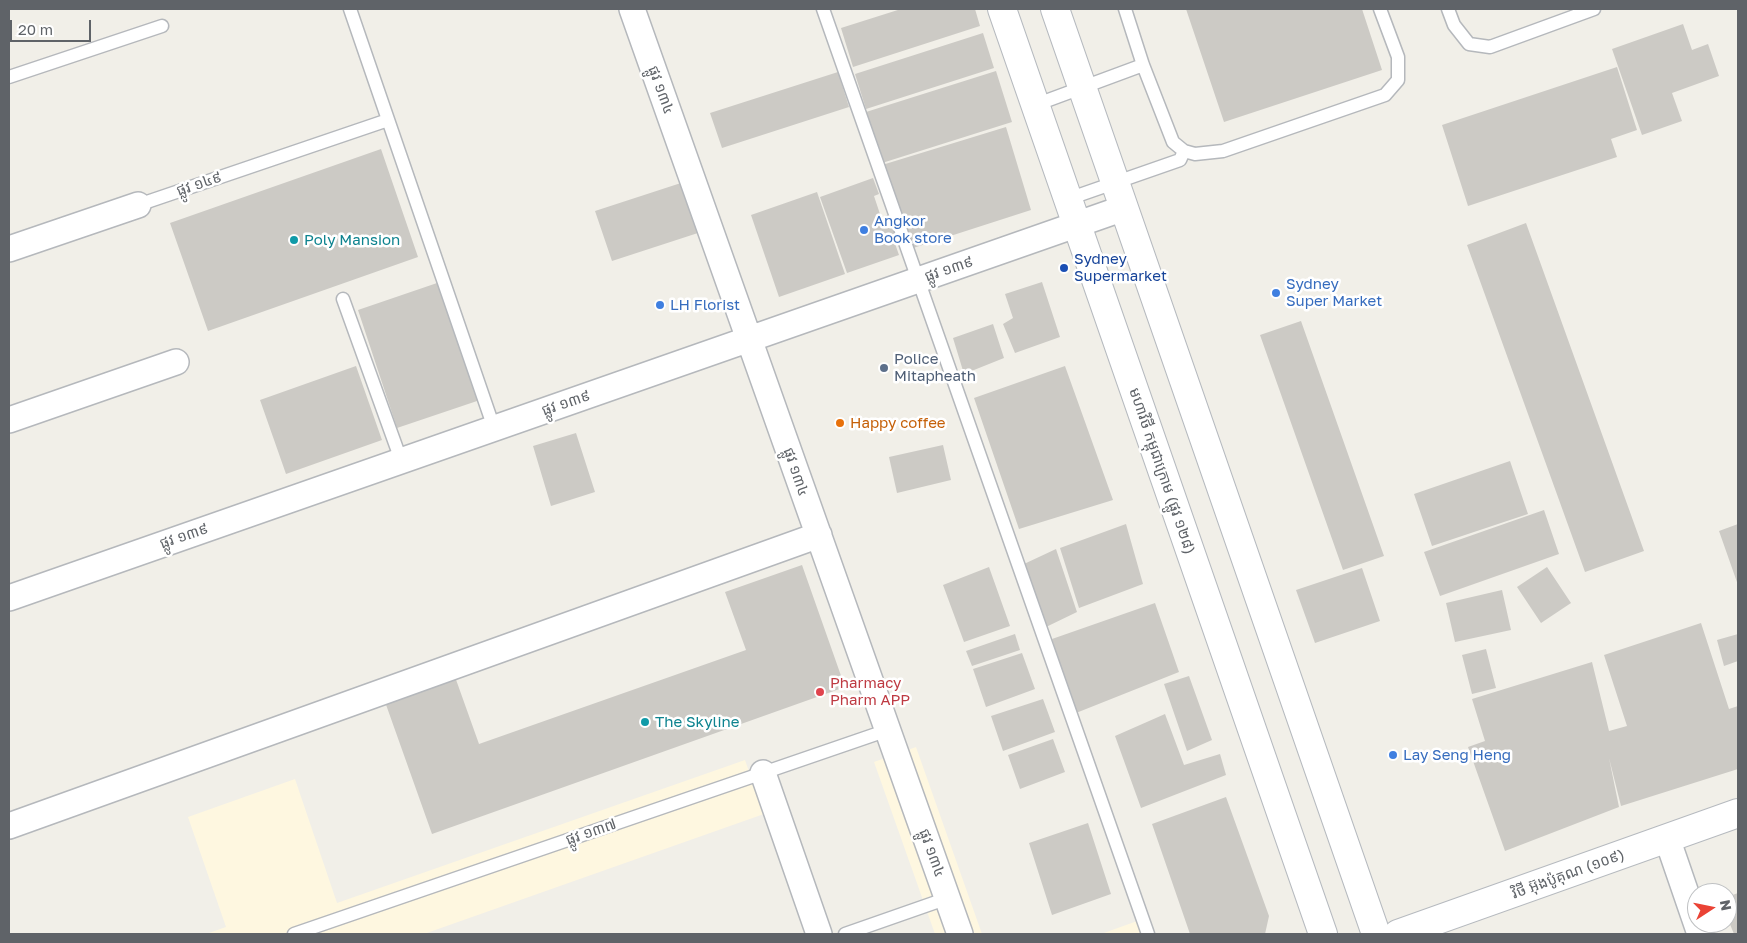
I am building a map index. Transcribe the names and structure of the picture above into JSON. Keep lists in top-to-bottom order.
{
  "streets": {
    "main road": ["មហាវិថី កម្ពុជាក្រោម (ផ្លូវ ១២៨)", "វិថី អ៊ុងប៉ូគុណ (១០៩)"],
    "street": ["ផ្លូវ ១៣៤", "ផ្លូវ ១៤៩", "ផ្លូវ ១៣៩"],
    "lane": ["ផ្លូវ ១៣៧"]
  },
  "crossings": [
    ["ផ្លូវ ១៣៤", "ផ្លូវ ១៣៩"],
    ["ផ្លូវ ១៣៤", "ផ្លូវ ១៣៧"],
    ["ផ្លូវ ១៣៩", "មហាវិថី កម្ពុជាក្រោម (ផ្លូវ ១២៨)"]
  ],
  "places": [
    "Angkor Book store",
    "Poly Mansion",
    "Sydney Supermarket",
    "Sydney Super Market",
    "LH Florist",
    "Police Mitapheath",
    "Happy coffee",
    "Pharmacy Pharm APP",
    "The Skyline",
    "Lay Seng Heng"
  ],
  "scale_bar": "20 m",
  "north": "right"
}
